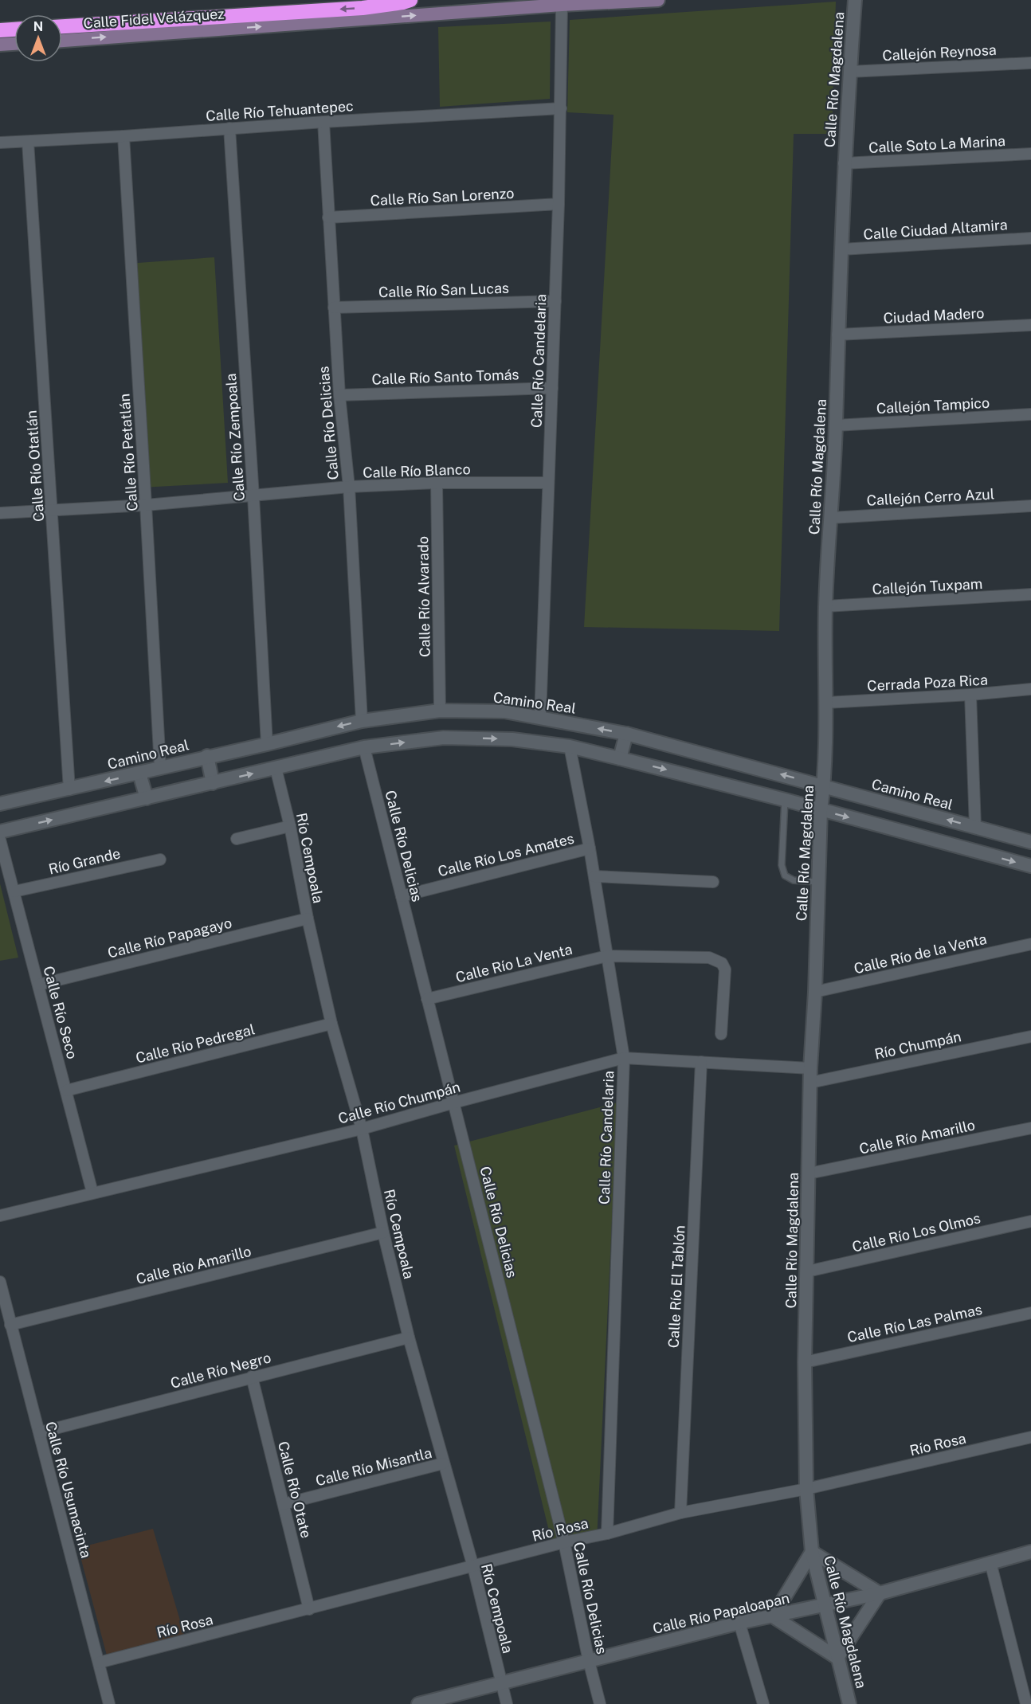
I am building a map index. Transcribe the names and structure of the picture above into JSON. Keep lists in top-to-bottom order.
{
  "streets": {
    "main road": ["Calle Fidel Velázquez"],
    "street": [
      "Callejón Reynosa",
      "Calle Río Magdalena",
      "Calle Río Tehuantepec",
      "Calle Soto La Marina",
      "Calle Río San Lorenzo",
      "Calle Ciudad Altamira",
      "Calle Río San Lucas",
      "Ciudad Madero",
      "Calle Río Candelaria",
      "Calle Río Santo Tomás",
      "Callejón Tampico",
      "Calle Río Delicias",
      "Calle Río Zempoala",
      "Calle Río Petatlán",
      "Calle Río Otatlán",
      "Calle Río Blanco",
      "Callejón Cerro Azul",
      "Callejón Tuxpam",
      "Calle Río Alvarado",
      "Cerrada Poza Rica",
      "Camino Real",
      "Calle Río Los Amates",
      "Río Cempoala",
      "Río Grande",
      "Calle Río Papagayo",
      "Calle Río de la Venta",
      "Calle Río La Venta",
      "Calle Río Seco",
      "Calle Río Pedregal",
      "Río Chumpán",
      "Calle Río Chumpán",
      "Calle Río Amarillo",
      "Calle Río Los Olmos",
      "Calle Río El Tablón",
      "Calle Río Las Palmas",
      "Calle Río Negro",
      "Río Rosa",
      "Calle Río Misantla",
      "Calle Río Usumacinta",
      "Calle Río Otate",
      "Calle Río Papaloapan"
    ]
  },
  "crossings": [
    ["Calle Fidel Velázquez", "Calle Río Candelaria"],
    ["Callejón Reynosa", "Calle Río Magdalena"],
    ["Calle Río Magdalena", "Calle Soto La Marina"],
    ["Calle Río Magdalena", "Calle Ciudad Altamira"],
    ["Calle Río Magdalena", "Ciudad Madero"],
    ["Calle Río Magdalena", "Callejón Tampico"],
    ["Calle Río Magdalena", "Callejón Cerro Azul"],
    ["Calle Río Magdalena", "Callejón Tuxpam"],
    ["Calle Río Magdalena", "Cerrada Poza Rica"],
    ["Calle Río Magdalena", "Camino Real"],
    ["Calle Río Magdalena", "Calle Río de la Venta"],
    ["Calle Río Magdalena", "Río Chumpán"],
    ["Calle Río Magdalena", "Calle Río Chumpán"],
    ["Calle Río Magdalena", "Calle Río Amarillo"],
    ["Calle Río Magdalena", "Calle Río Los Olmos"],
    ["Calle Río Magdalena", "Calle Río Las Palmas"],
    ["Calle Río Magdalena", "Río Rosa"],
    ["Calle Río Magdalena", "Calle Río Papaloapan"],
    ["Calle Río Tehuantepec", "Calle Río Candelaria"],
    ["Calle Río Tehuantepec", "Calle Río Delicias"],
    ["Calle Río Tehuantepec", "Calle Río Zempoala"],
    ["Calle Río Tehuantepec", "Calle Río Petatlán"],
    ["Calle Río Tehuantepec", "Calle Río Otatlán"],
    ["Calle Río San Lorenzo", "Calle Río Candelaria"],
    ["Calle Río San Lorenzo", "Calle Río Delicias"],
    ["Calle Río San Lucas", "Calle Río Candelaria"],
    ["Calle Río San Lucas", "Calle Río Delicias"],
    ["Calle Río Candelaria", "Calle Río Santo Tomás"],
    ["Calle Río Candelaria", "Calle Río Blanco"],
    ["Calle Río Candelaria", "Camino Real"],
    ["Calle Río Candelaria", "Calle Río Los Amates"],
    ["Calle Río Candelaria", "Calle Río La Venta"],
    ["Calle Río Candelaria", "Calle Río Chumpán"],
    ["Calle Río Candelaria", "Río Rosa"],
    ["Calle Río Santo Tomás", "Calle Río Delicias"],
    ["Calle Río Delicias", "Calle Río Blanco"],
    ["Calle Río Delicias", "Camino Real"],
    ["Calle Río Delicias", "Calle Río Los Amates"],
    ["Calle Río Delicias", "Calle Río La Venta"],
    ["Calle Río Delicias", "Calle Río Chumpán"],
    ["Calle Río Delicias", "Río Rosa"],
    ["Calle Río Delicias", "Calle Río Papaloapan"],
    ["Calle Río Zempoala", "Calle Río Blanco"],
    ["Calle Río Zempoala", "Camino Real"],
    ["Calle Río Petatlán", "Calle Río Blanco"],
    ["Calle Río Petatlán", "Camino Real"],
    ["Calle Río Otatlán", "Calle Río Blanco"],
    ["Calle Río Otatlán", "Camino Real"],
    ["Calle Río Blanco", "Calle Río Alvarado"],
    ["Calle Río Alvarado", "Camino Real"],
    ["Río Cempoala", "Calle Río Papagayo"],
    ["Río Cempoala", "Calle Río Pedregal"],
    ["Río Cempoala", "Calle Río Chumpán"],
    ["Río Cempoala", "Calle Río Amarillo"],
    ["Río Cempoala", "Calle Río Negro"],
    ["Río Cempoala", "Río Rosa"],
    ["Río Cempoala", "Calle Río Misantla"],
    ["Río Cempoala", "Calle Río Papaloapan"],
    ["Río Grande", "Calle Río Seco"],
    ["Calle Río Papagayo", "Calle Río Seco"],
    ["Calle Río Seco", "Calle Río Pedregal"],
    ["Calle Río Seco", "Calle Río Chumpán"],
    ["Calle Río Chumpán", "Calle Río El Tablón"],
    ["Calle Río Amarillo", "Calle Río Usumacinta"],
    ["Calle Río El Tablón", "Río Rosa"],
    ["Calle Río Negro", "Calle Río Usumacinta"],
    ["Calle Río Negro", "Calle Río Otate"],
    ["Río Rosa", "Calle Río Usumacinta"],
    ["Río Rosa", "Calle Río Otate"],
    ["Calle Río Misantla", "Calle Río Otate"]
  ],
  "one_way": ["Calle Fidel Velázquez"],
  "north": "top"
}
